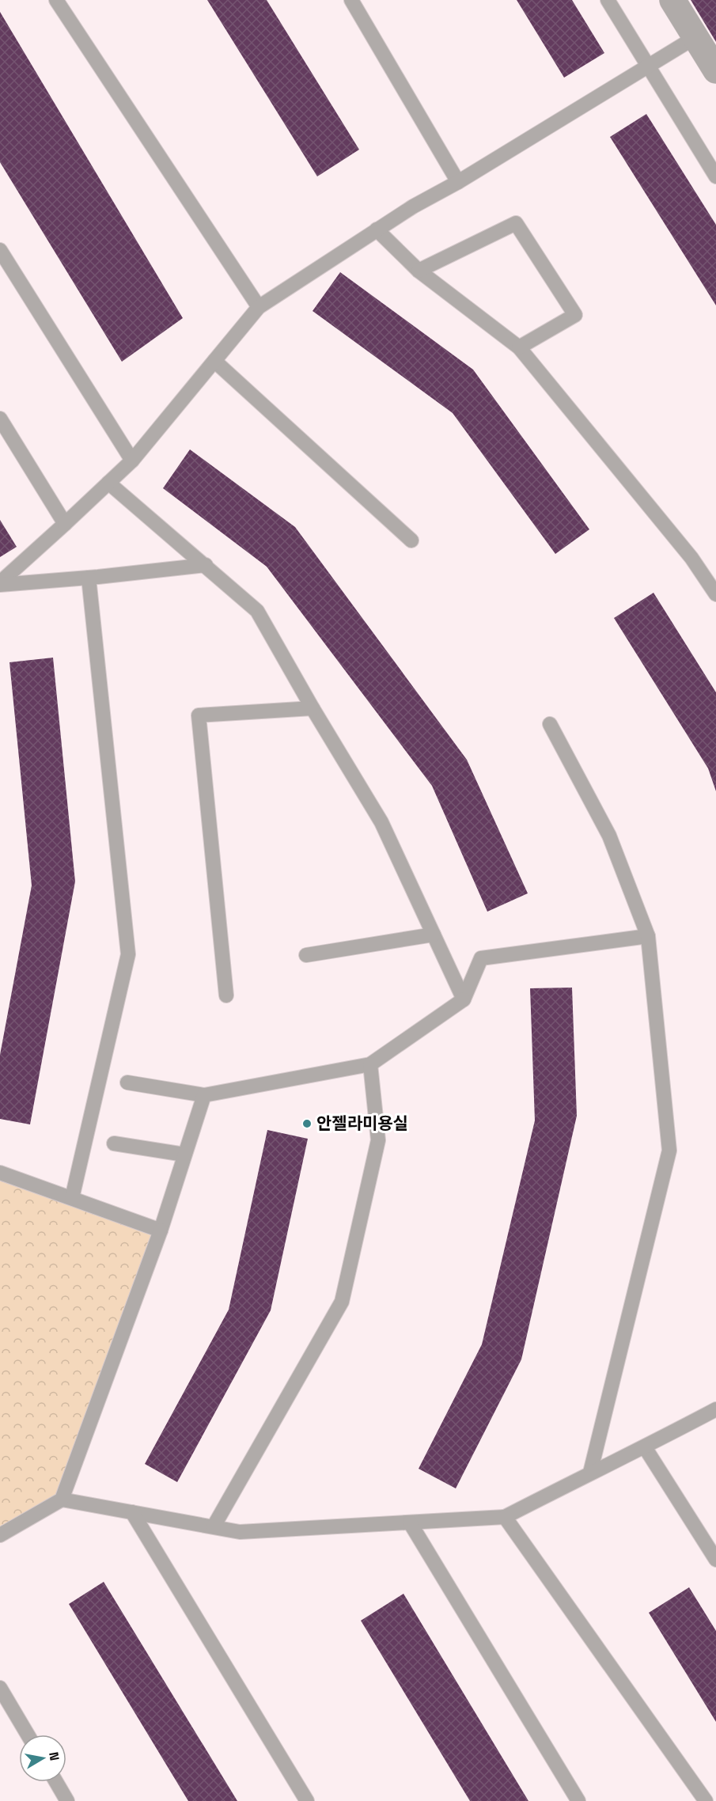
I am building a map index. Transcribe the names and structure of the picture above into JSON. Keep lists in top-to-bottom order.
{
  "places": ["안젤라미용실"],
  "north": "right"
}
